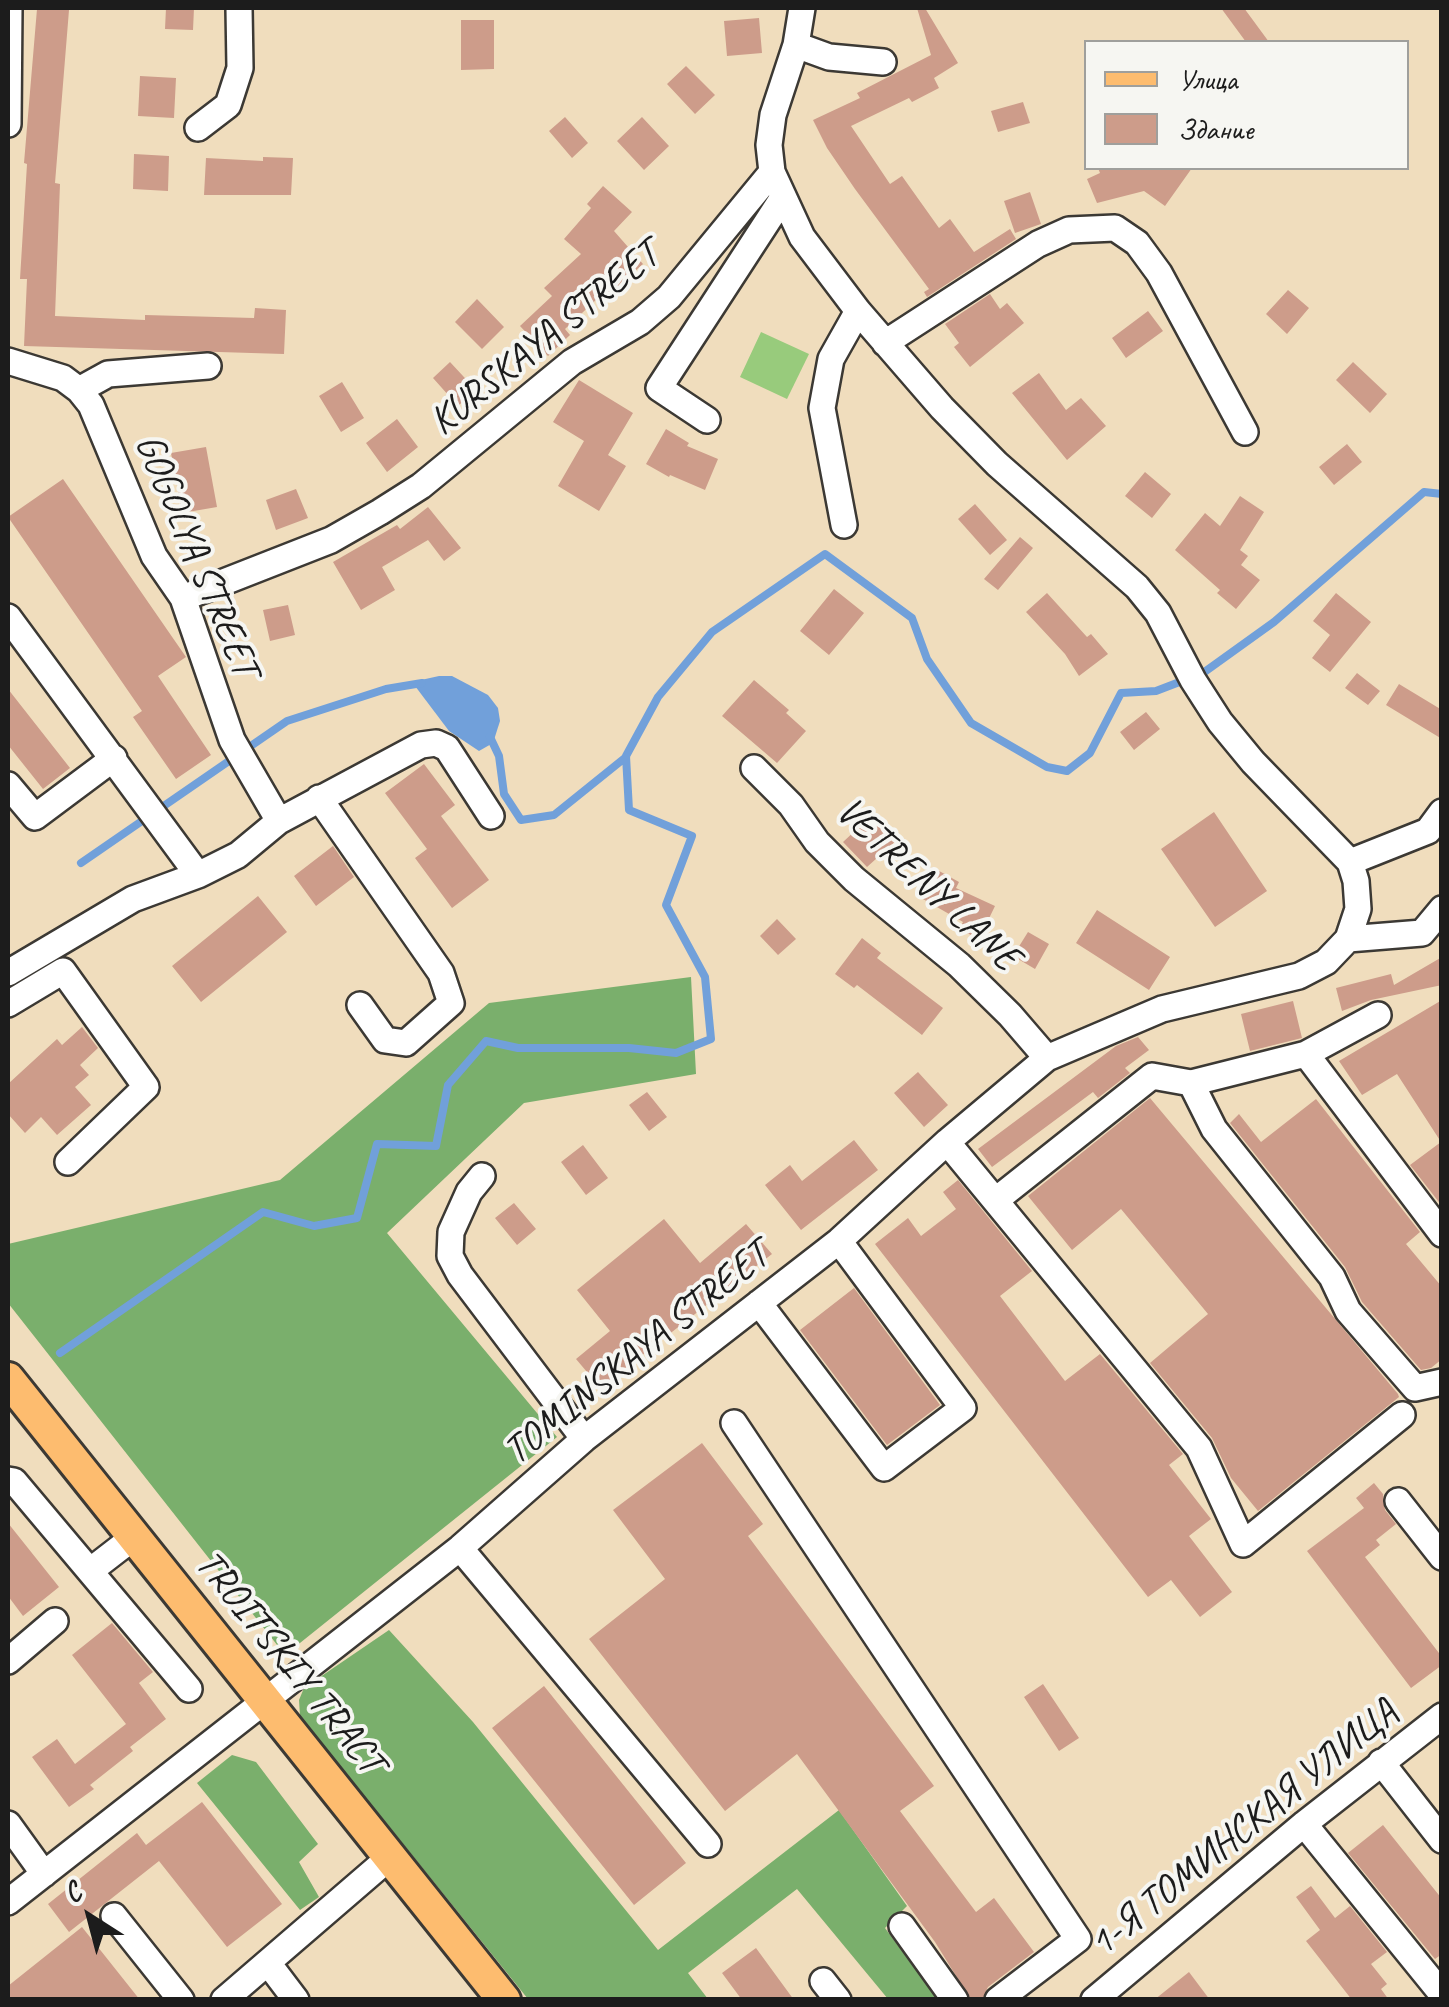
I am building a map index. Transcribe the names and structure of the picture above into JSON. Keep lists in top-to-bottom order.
{
  "streets": {
    "main road": ["TROITSKIY TRACT"],
    "street": [
      "KURSKAYA STREET",
      "GOGOLYA STREET",
      "VETRENY LANE",
      "TOMINSKAYA STREET",
      "1-Я ТОМИНСКАЯ УЛИЦА"
    ]
  },
  "crossings": [
    ["KURSKAYA STREET", "GOGOLYA STREET"],
    ["VETRENY LANE", "TOMINSKAYA STREET"],
    ["TOMINSKAYA STREET", "TROITSKIY TRACT"]
  ],
  "legend": ["Улица", "Здание"],
  "north": "top left"
}
